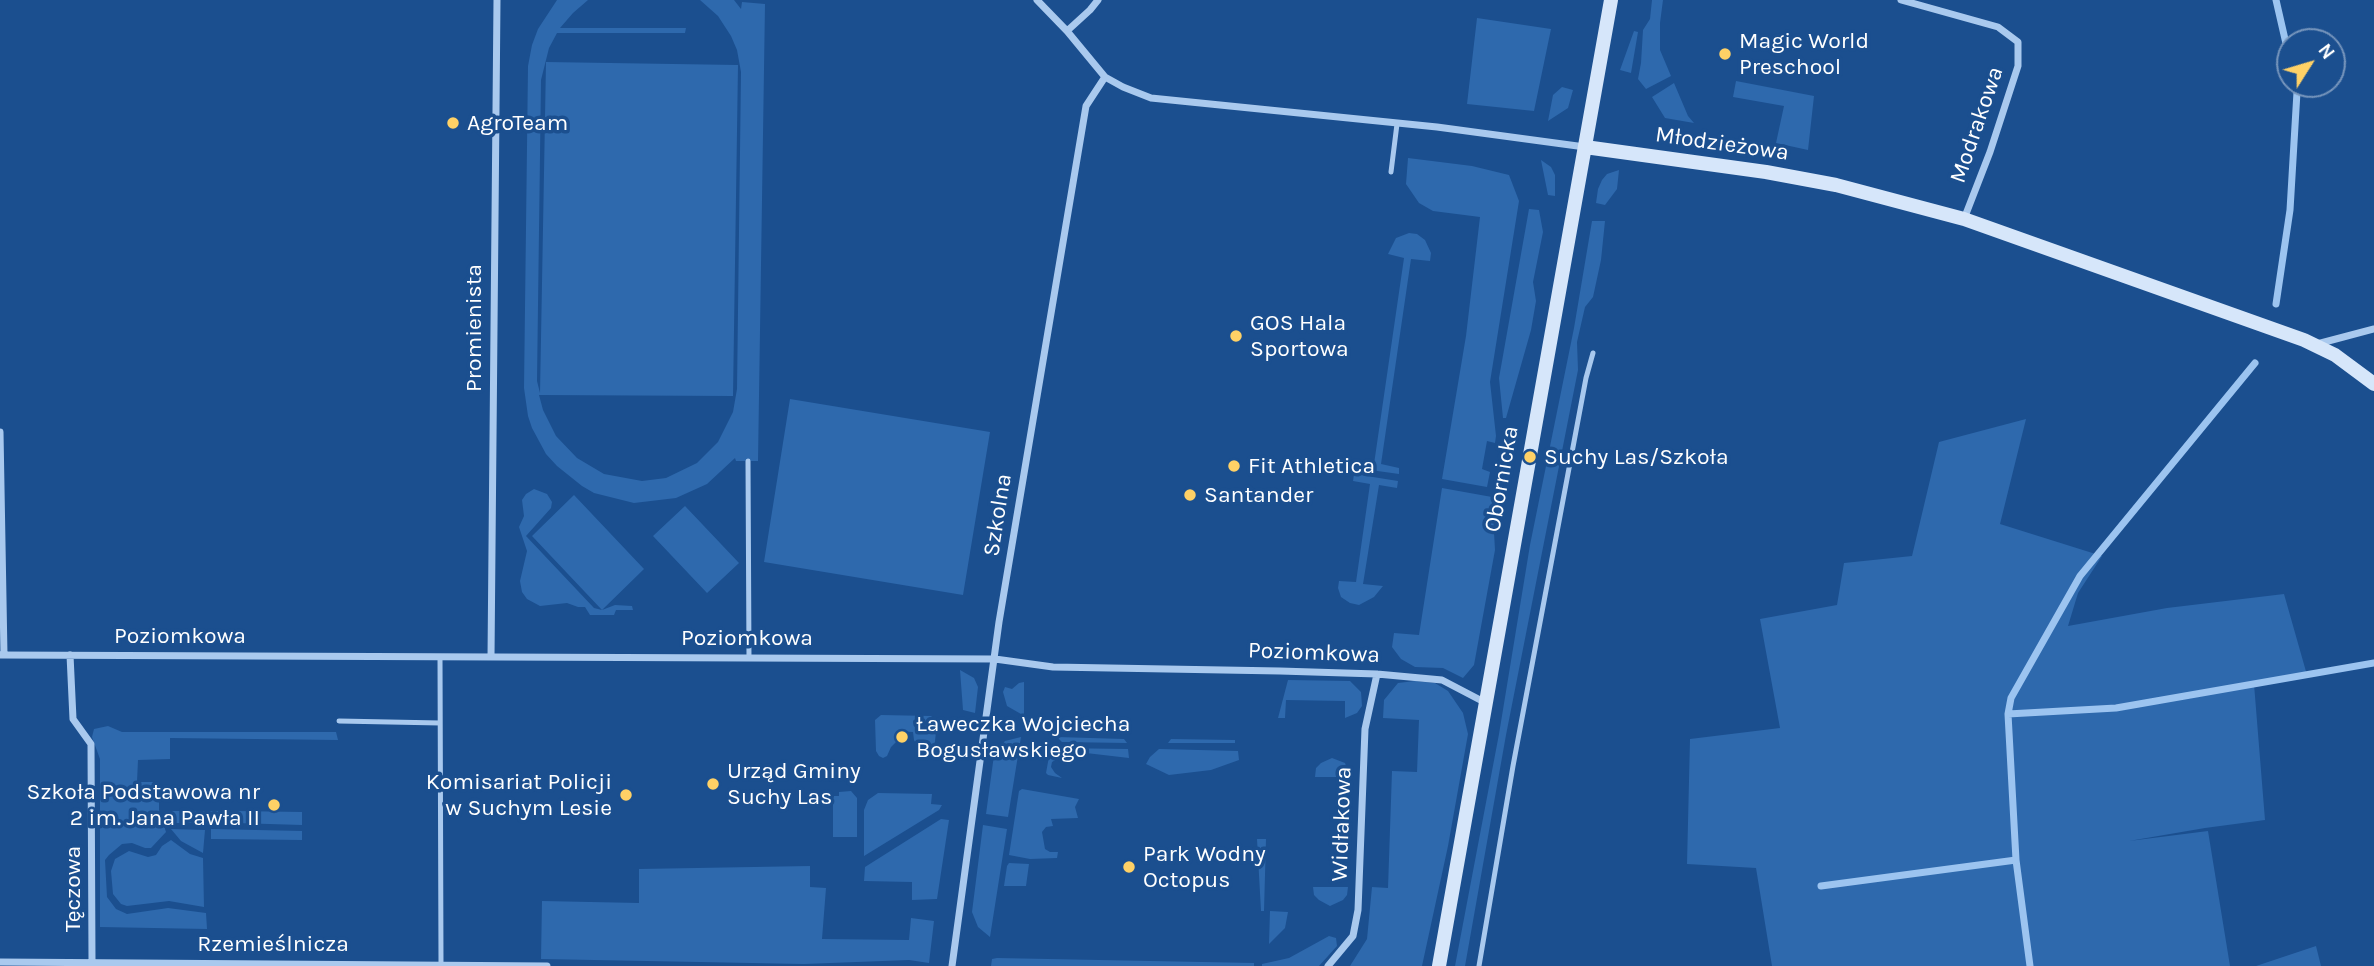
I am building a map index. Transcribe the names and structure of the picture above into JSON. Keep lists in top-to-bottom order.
{
  "streets": {
    "main road": ["Młodzieżowa", "Obornicka"],
    "street": [
      "Modrakowa",
      "Promienista",
      "Szkolna",
      "Poziomkowa",
      "Widłakowa",
      "Tęczowa",
      "Rzemieślnicza"
    ]
  },
  "crossings": [
    ["Modrakowa", "Młodzieżowa"],
    ["Młodzieżowa", "Obornicka"],
    ["Młodzieżowa", "Szkolna"],
    ["Promienista", "Poziomkowa"],
    ["Obornicka", "Poziomkowa"],
    ["Szkolna", "Poziomkowa"],
    ["Poziomkowa", "Widłakowa"],
    ["Poziomkowa", "Tęczowa"],
    ["Tęczowa", "Rzemieślnicza"]
  ],
  "places": [
    "Magic World Preschool",
    "AgroTeam",
    "GOS Hala Sportowa",
    "Suchy Las/Szkoła",
    "Fit Athletica",
    "Santander",
    "Ławeczka Wojciecha Bogusławskiego",
    "Urząd Gminy Suchy Las",
    "Komisariat Policji w Suchym Lesie",
    "Szkoła Podstawowa nr 2 im. Jana Pawła II",
    "Park Wodny Octopus"
  ],
  "north": "top right"
}
